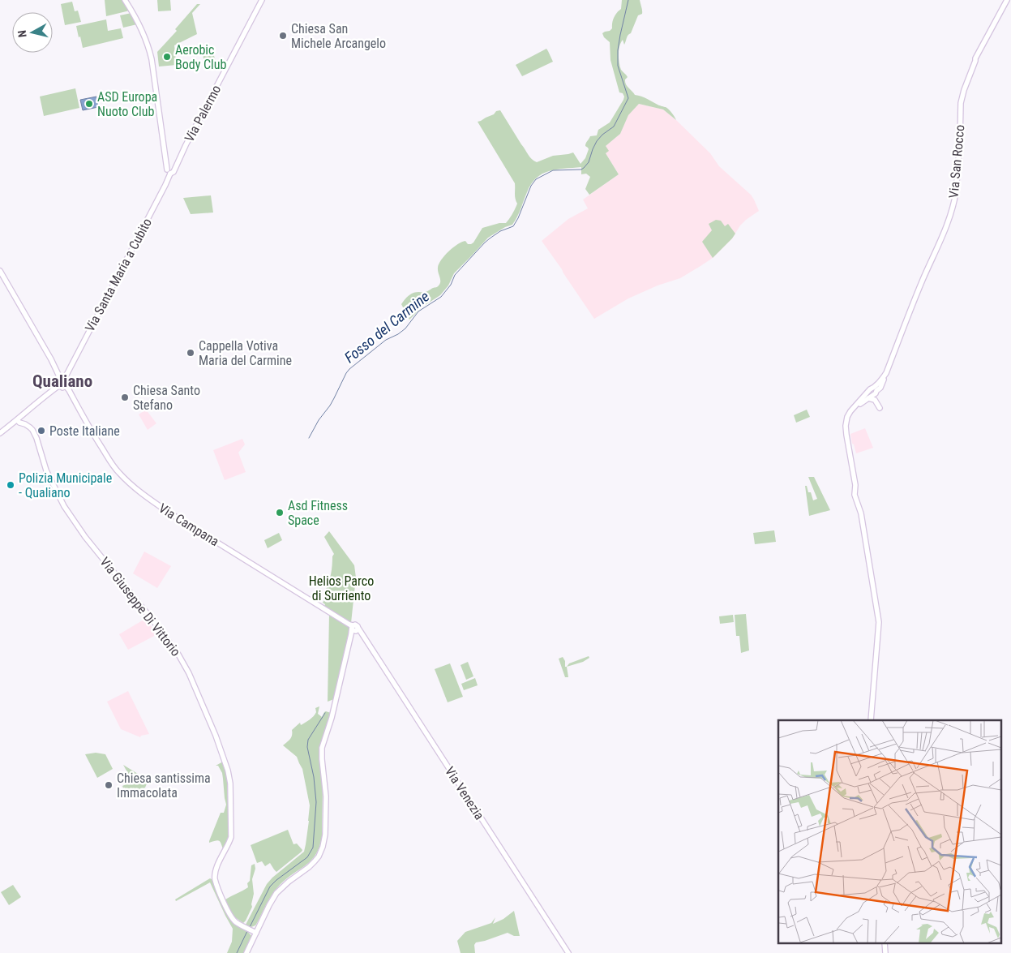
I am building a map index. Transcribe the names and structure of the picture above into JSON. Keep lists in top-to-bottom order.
{
  "streets": {
    "street": [
      "Via Palermo",
      "Via San Rocco",
      "Via Santa Maria a Cubito",
      "Via Campana",
      "Via Giuseppe Di Vittorio",
      "Via Venezia"
    ]
  },
  "crossings": [
    ["Via Palermo", "Via Santa Maria a Cubito"],
    ["Via Santa Maria a Cubito", "Via Campana"],
    ["Via Campana", "Via Venezia"]
  ],
  "districts": ["Qualiano"],
  "water": ["Fosso del Carmine"],
  "parks": ["Helios Parco di Surriento"],
  "places": [
    "Chiesa San Michele Arcangelo",
    "Aerobic Body Club",
    "ASD Europa Nuoto Club",
    "Cappella Votiva Maria del Carmine",
    "Chiesa Santo Stefano",
    "Poste Italiane",
    "Polizia Municipale - Qualiano",
    "Asd Fitness Space",
    "Chiesa santissima Immacolata"
  ],
  "north": "left"
}
